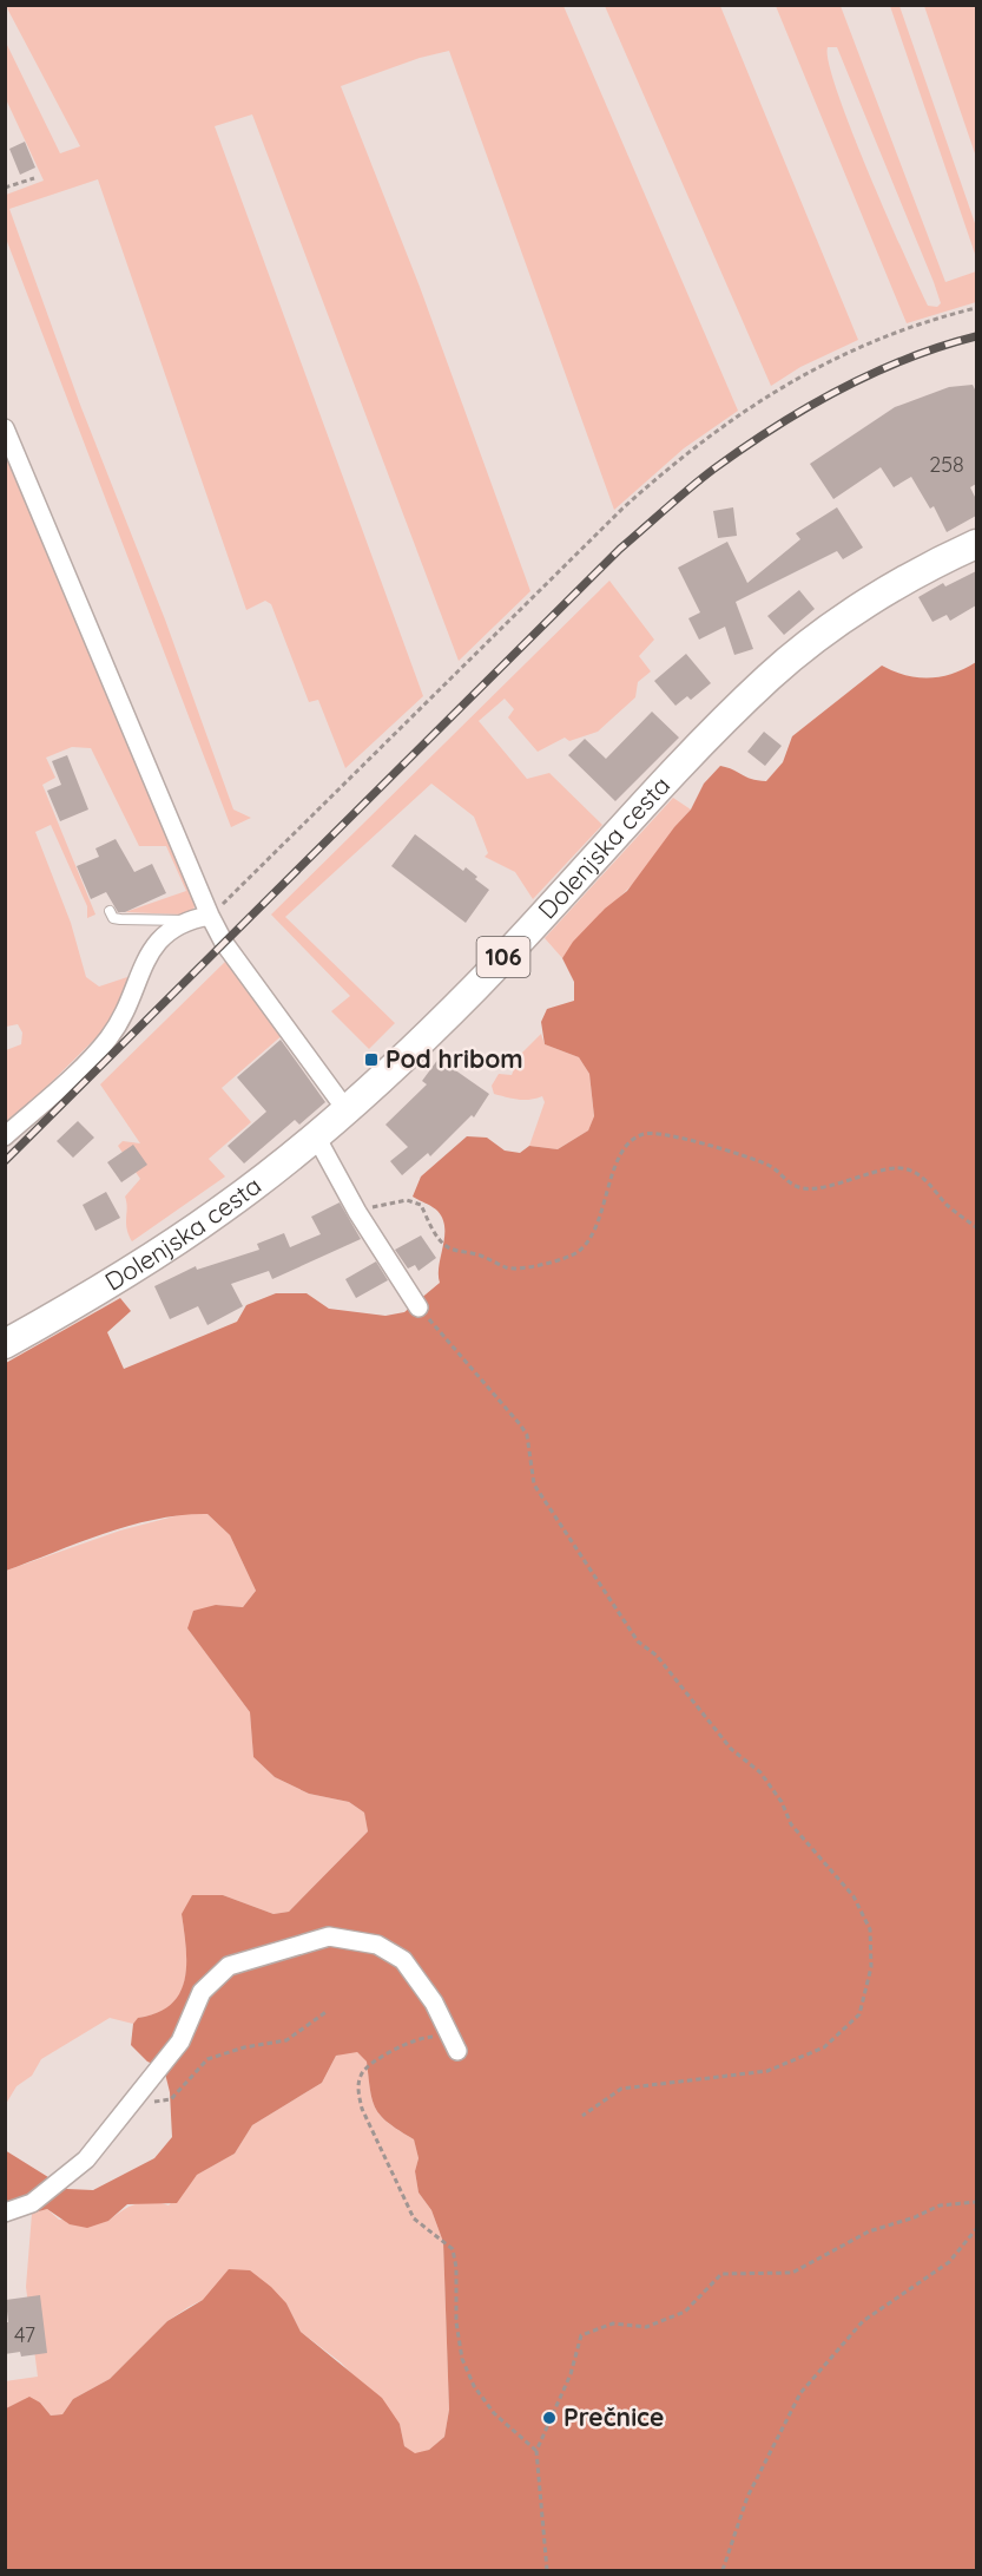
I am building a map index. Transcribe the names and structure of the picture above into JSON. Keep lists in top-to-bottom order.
{
  "streets": {
    "main road": ["Dolenjska cesta", "106"]
  },
  "places": {
    "transit": ["Pod hribom"],
    "other": ["Prečnice"]
  },
  "house_numbers": ["258", "47"]
}
